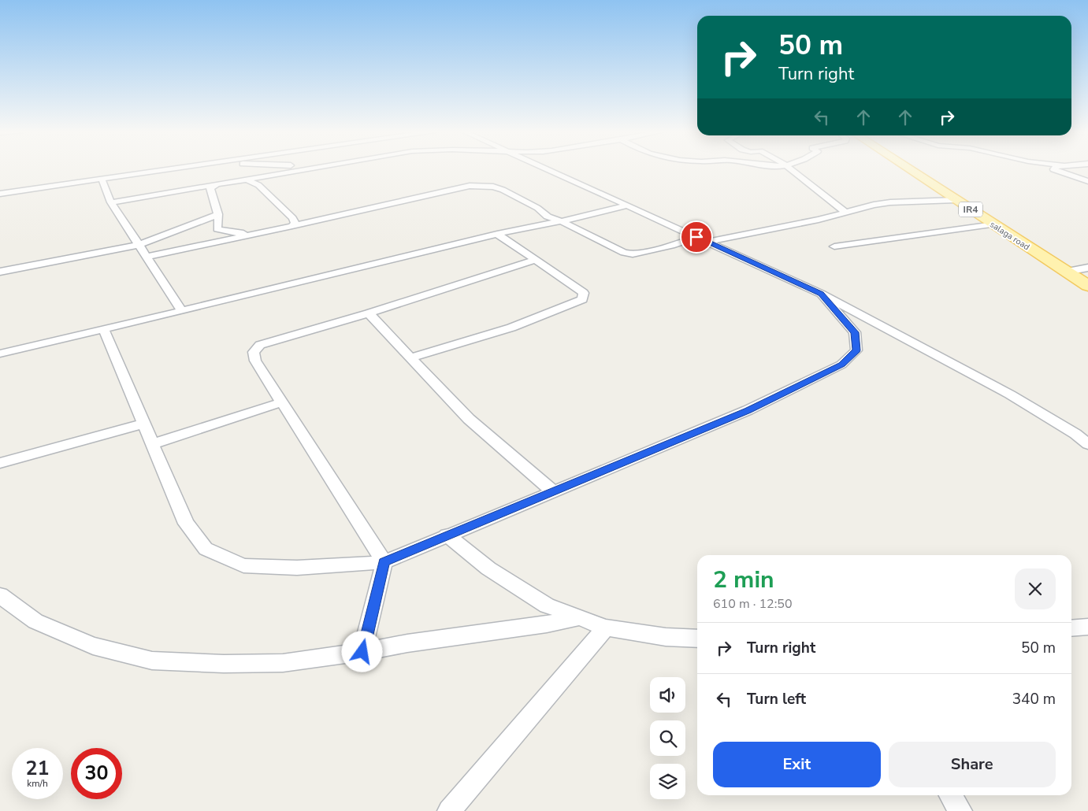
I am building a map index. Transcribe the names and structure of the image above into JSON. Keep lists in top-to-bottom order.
{
  "streets": {
    "main road": ["IR4", "salaga road"]
  },
  "page": {
    "turn": ["50 m", "Turn right"],
    "heading": ["2 min", "610 m · 12:50"],
    "list": [
      {
        "name": "Turn right",
        "value": "50 m"
      },
      {
        "name": "Turn left",
        "value": "340 m"
      }
    ],
    "buttons": ["Exit", "Share"],
    "speed": "21 km/h",
    "limit": "30"
  }
}
